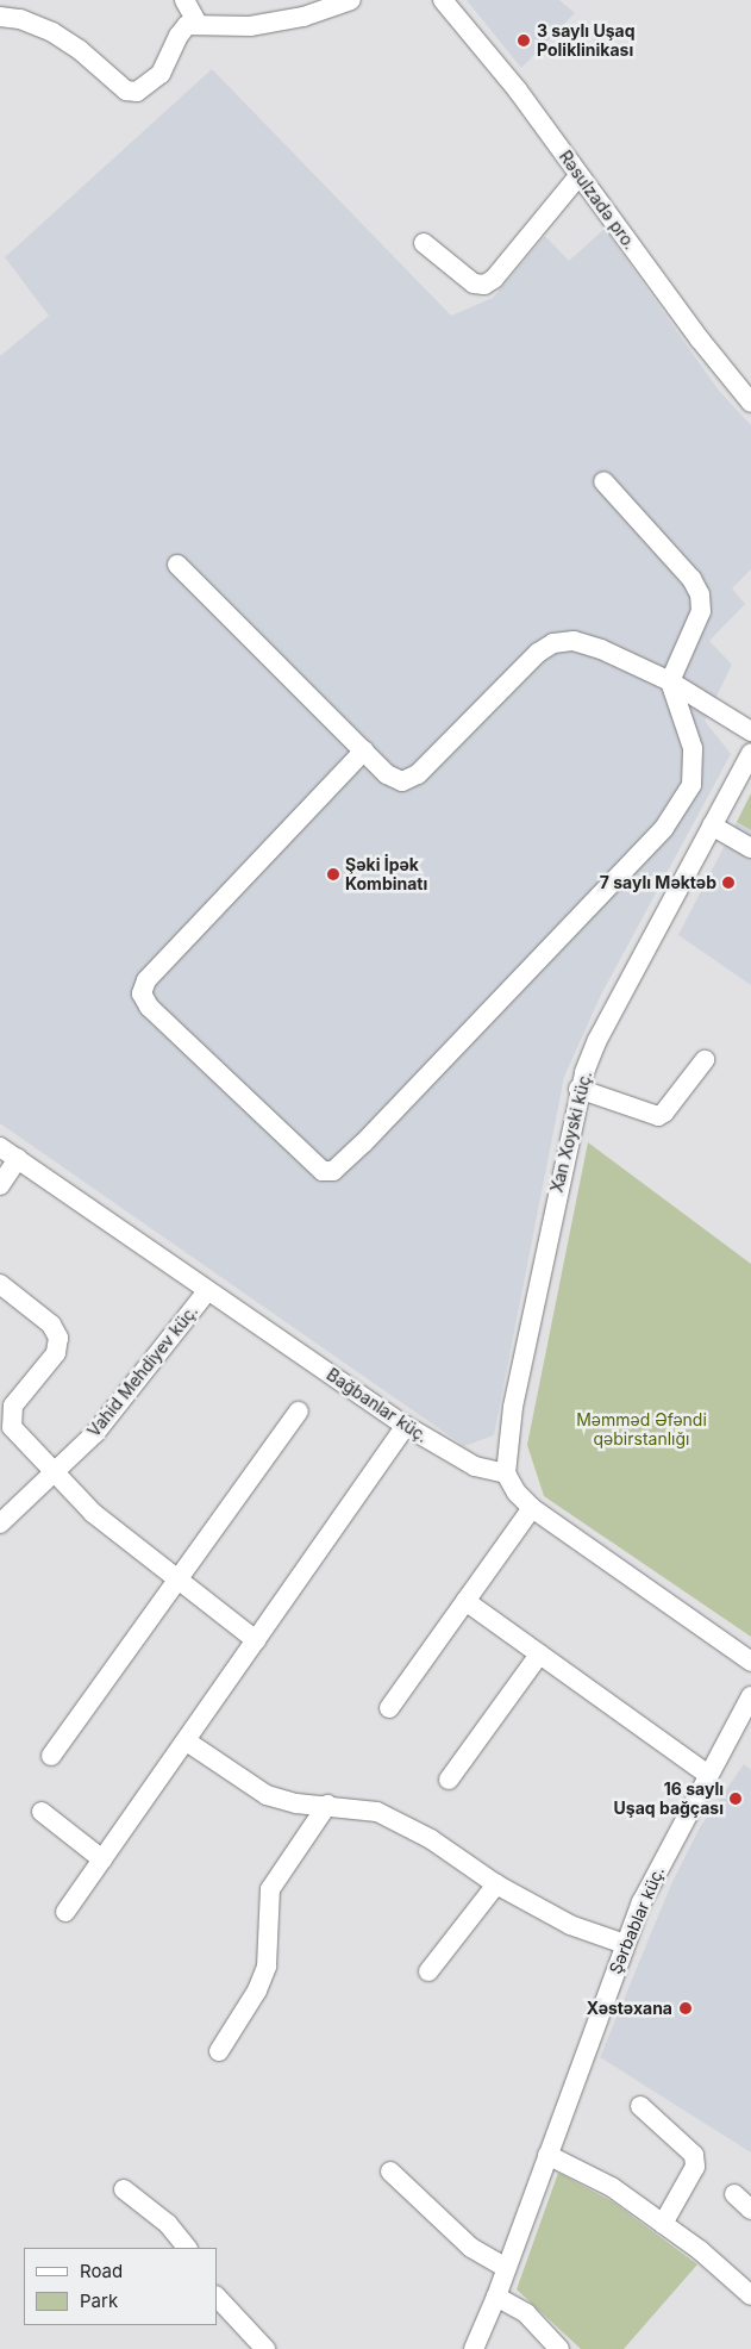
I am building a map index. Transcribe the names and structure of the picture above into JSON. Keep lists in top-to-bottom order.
{
  "streets": {
    "street": [
      "Rəsulzadə pro.",
      "Xan Xoyski küç.",
      "Vahid Mehdiyev küç.",
      "Bağbanlar küç.",
      "Şərbablar küç."
    ]
  },
  "crossings": [
    ["Xan Xoyski küç.", "Bağbanlar küç."],
    ["Vahid Mehdiyev küç.", "Bağbanlar küç."]
  ],
  "parks": ["Məmməd Əfəndi qəbirstanlığı"],
  "places": [
    "3 saylı Uşaq Poliklinikası",
    "Şəki İpək Kombinatı",
    "7 saylı Məktəb",
    "16 saylı Uşaq bağçası",
    "Xəstəxana"
  ],
  "legend": ["Road", "Park"]
}
